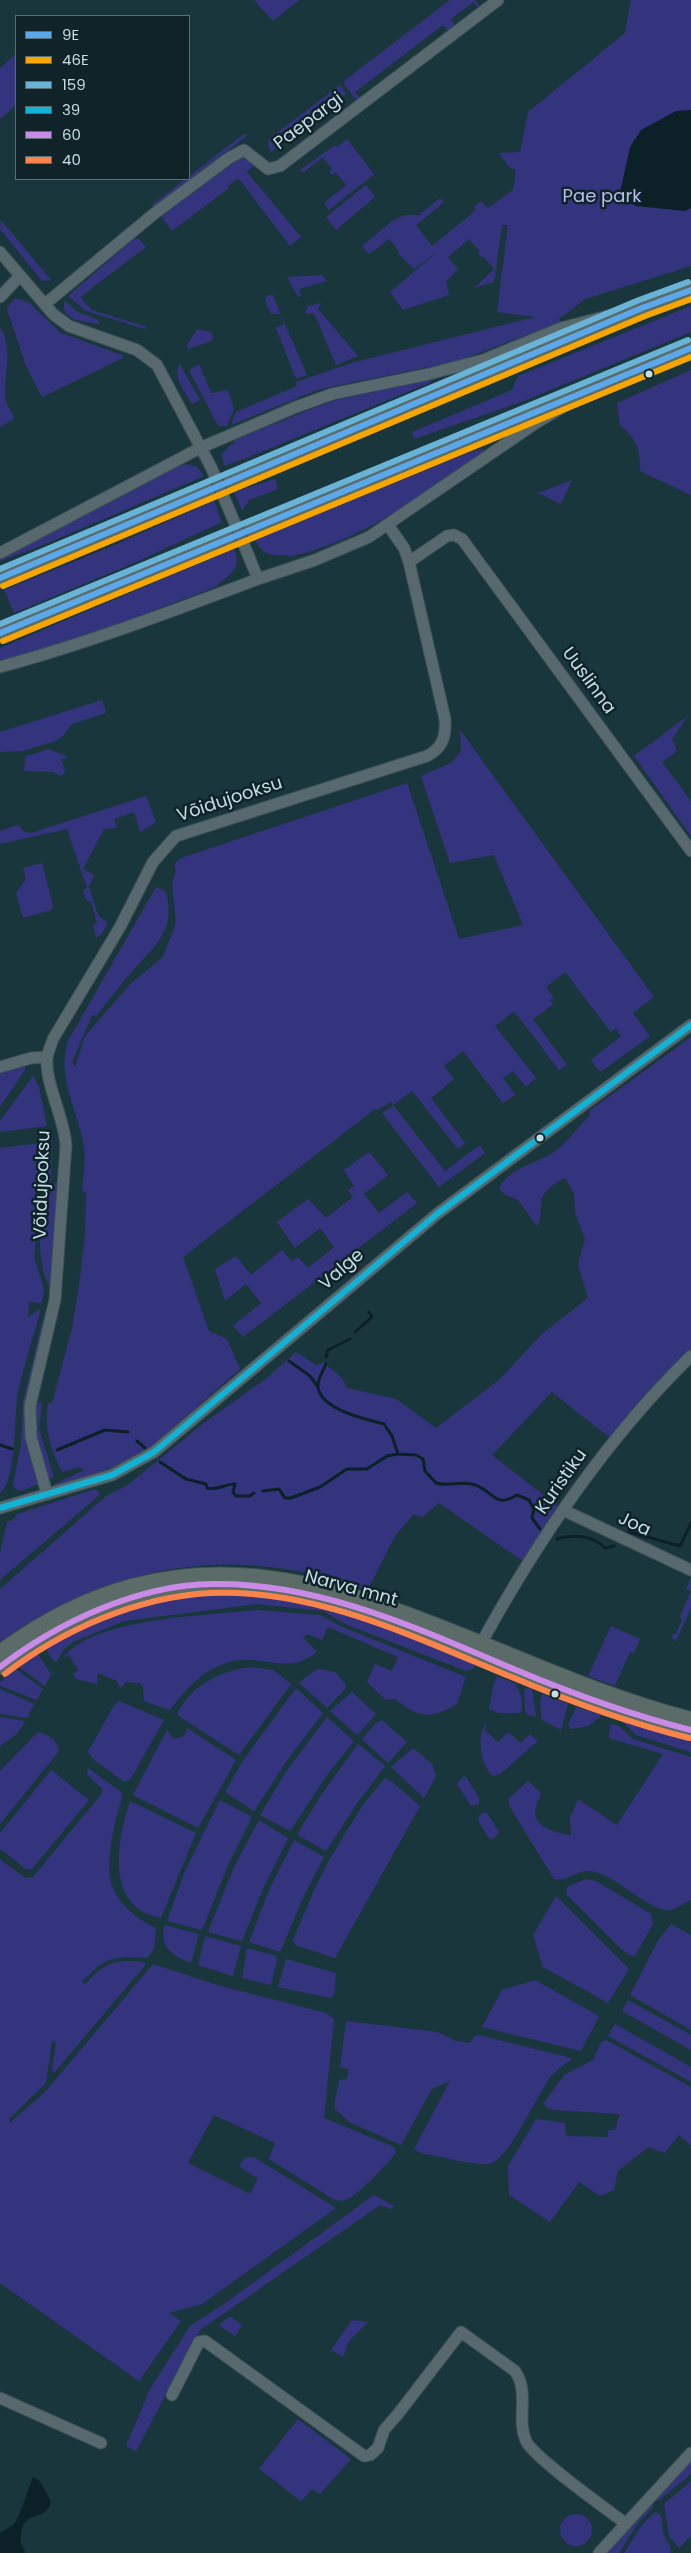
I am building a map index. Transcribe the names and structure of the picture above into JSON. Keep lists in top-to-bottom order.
{
  "streets": {
    "main road": ["Narva mnt"],
    "street": [
      "Paepargi",
      "Uuslinna",
      "Võidujooksu",
      "Valge",
      "Kuristiku",
      "Joa"
    ]
  },
  "crossings": [
    ["Uuslinna", "Võidujooksu"],
    ["Võidujooksu", "Valge"],
    ["Kuristiku", "Joa"],
    ["Kuristiku", "Narva mnt"]
  ],
  "parks": ["Pae park"],
  "lines": [
    "transit line 159",
    "transit line 9E",
    "transit line 46E",
    "transit line 39",
    "transit line 60",
    "transit line 40"
  ],
  "legend": [
    "9E",
    "46E",
    "159",
    "39",
    "60",
    "40"
  ]
}
